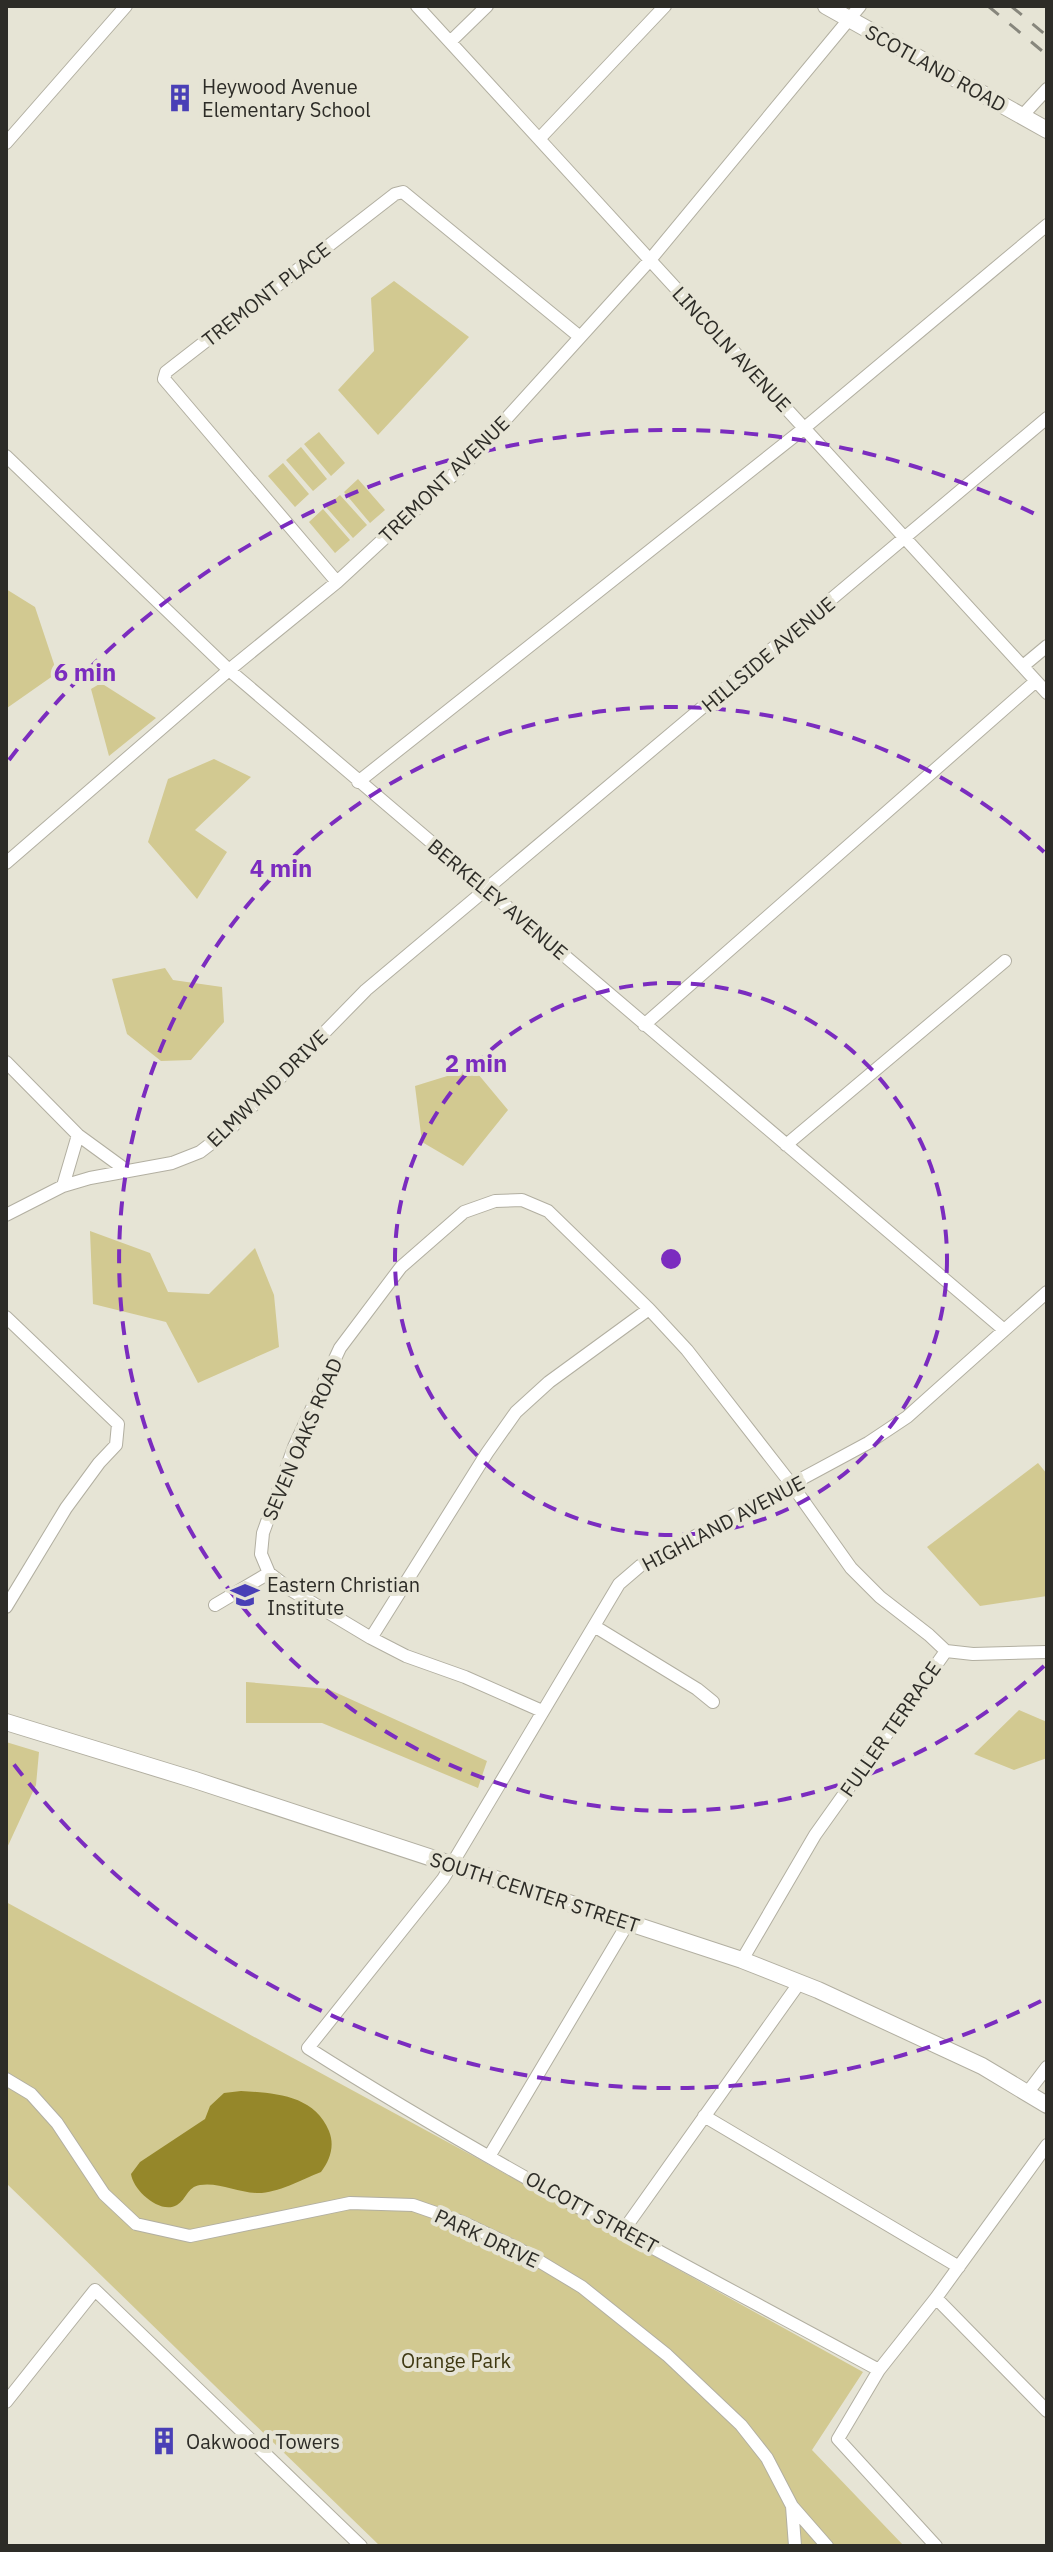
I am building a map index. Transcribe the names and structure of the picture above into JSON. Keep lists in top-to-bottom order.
{
  "streets": {
    "main road": ["SCOTLAND ROAD", "SOUTH CENTER STREET"],
    "street": [
      "TREMONT PLACE",
      "LINCOLN AVENUE",
      "TREMONT AVENUE",
      "HILLSIDE AVENUE",
      "BERKELEY AVENUE",
      "ELMWYND DRIVE",
      "SEVEN OAKS ROAD",
      "HIGHLAND AVENUE",
      "FULLER TERRACE",
      "OLCOTT STREET",
      "PARK DRIVE"
    ]
  },
  "crossings": [
    ["SCOTLAND ROAD", "TREMONT AVENUE"],
    ["TREMONT PLACE", "TREMONT AVENUE"],
    ["LINCOLN AVENUE", "TREMONT AVENUE"],
    ["LINCOLN AVENUE", "HILLSIDE AVENUE"],
    ["TREMONT AVENUE", "BERKELEY AVENUE"],
    ["HILLSIDE AVENUE", "BERKELEY AVENUE"],
    ["HILLSIDE AVENUE", "ELMWYND DRIVE"],
    ["BERKELEY AVENUE", "ELMWYND DRIVE"],
    ["BERKELEY AVENUE", "HIGHLAND AVENUE"],
    ["SEVEN OAKS ROAD", "HIGHLAND AVENUE"],
    ["SEVEN OAKS ROAD", "FULLER TERRACE"],
    ["HIGHLAND AVENUE", "FULLER TERRACE"],
    ["HIGHLAND AVENUE", "SOUTH CENTER STREET"],
    ["HIGHLAND AVENUE", "OLCOTT STREET"],
    ["FULLER TERRACE", "SOUTH CENTER STREET"]
  ],
  "parks": ["Orange Park"],
  "places": {
    "building": ["Heywood Avenue Elementary School", "Oakwood Towers"],
    "school or university": ["Eastern Christian Institute"]
  },
  "rings": ["6 min", "4 min", "2 min"]
}
